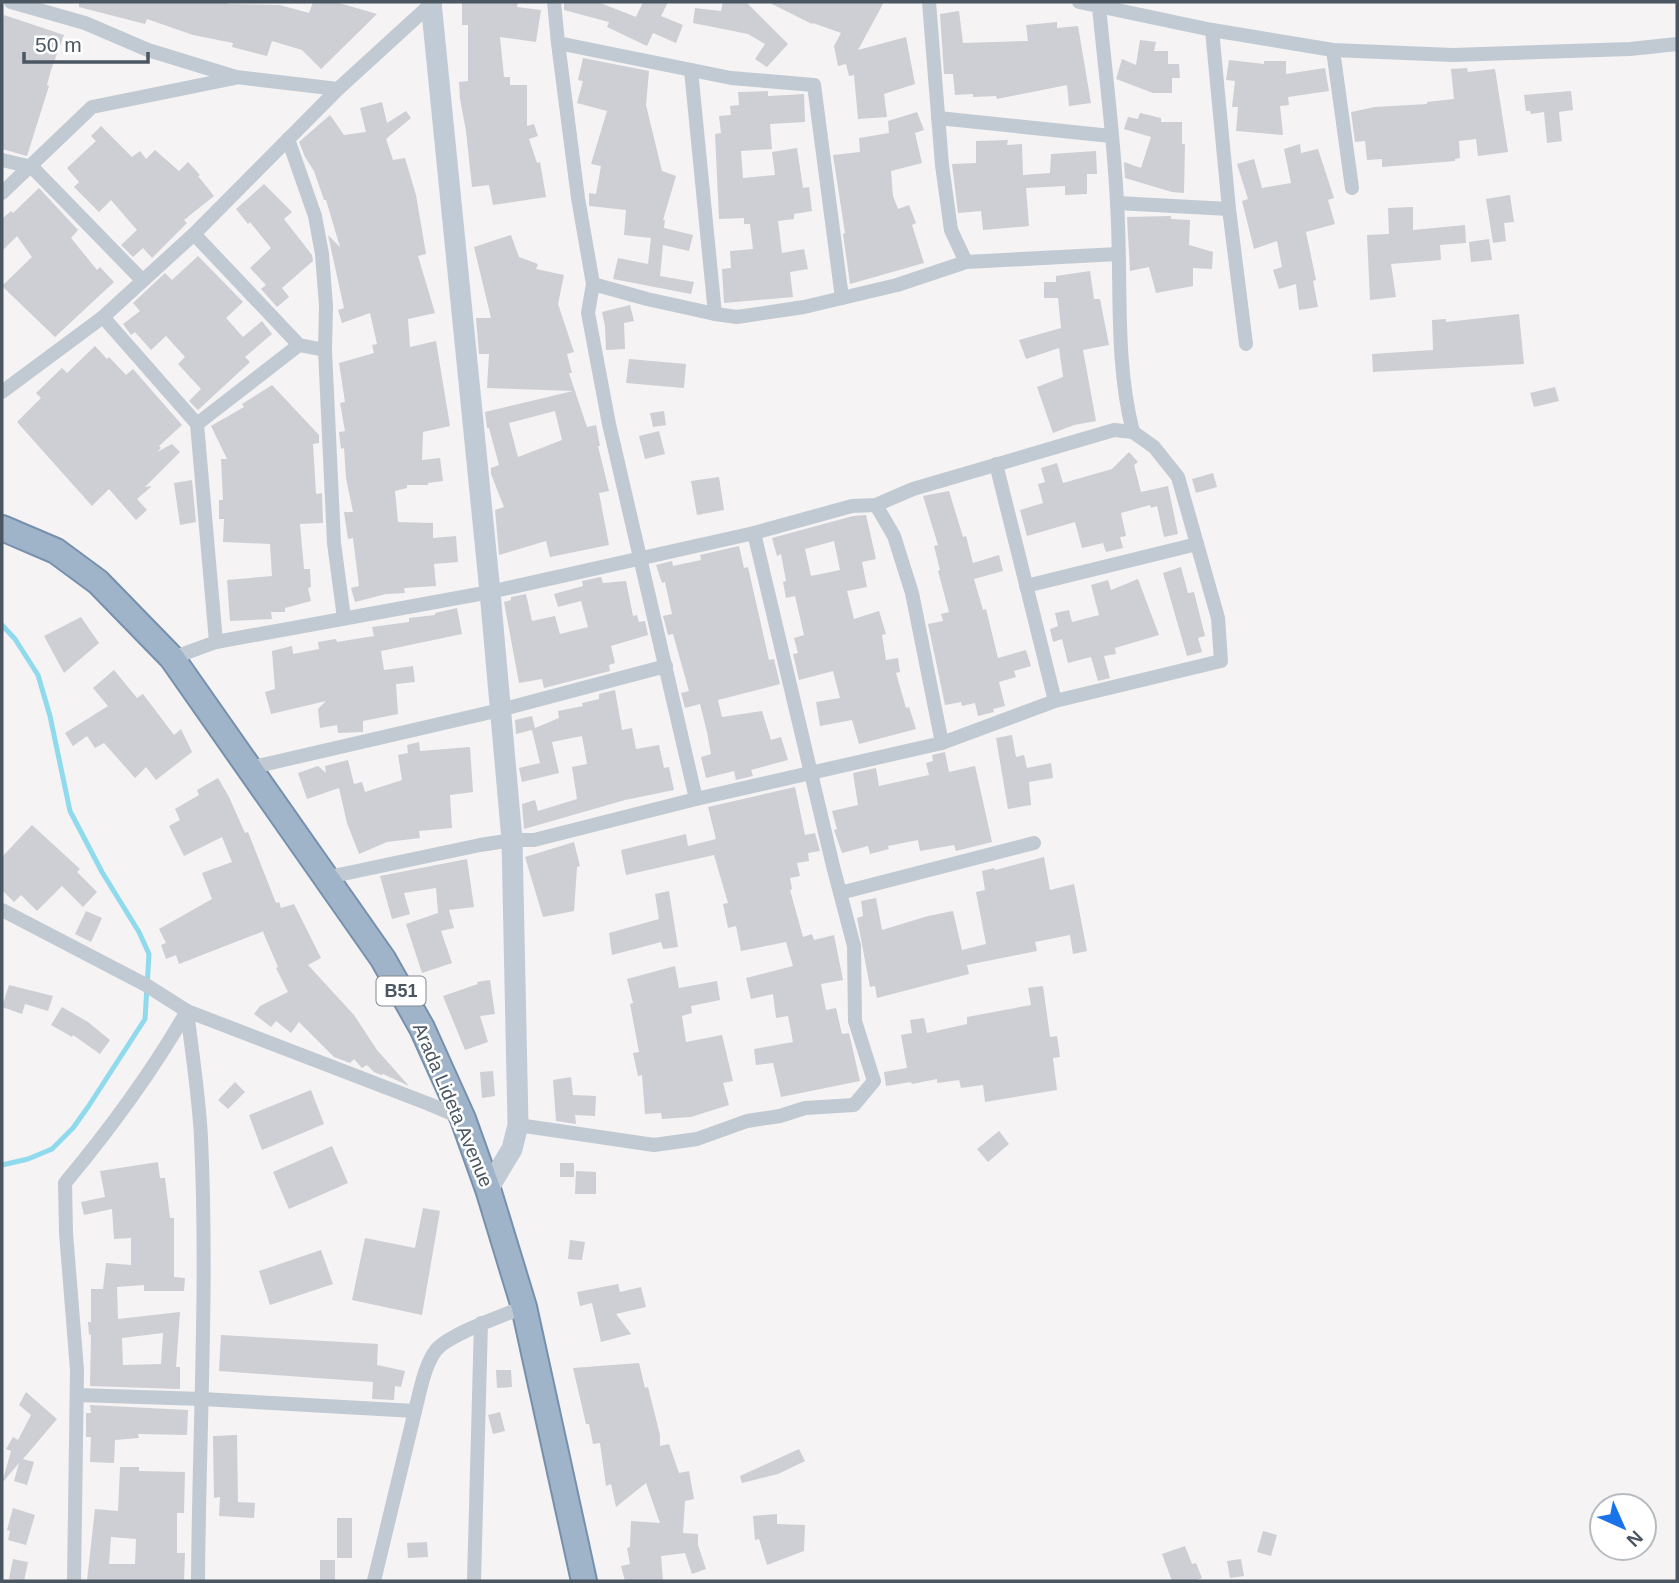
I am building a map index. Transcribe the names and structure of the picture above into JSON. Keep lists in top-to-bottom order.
{
  "streets": {
    "highway": ["B51", "Arada Lideta Avenue"]
  },
  "scale_bar": "50 m",
  "north": "bottom right"
}
